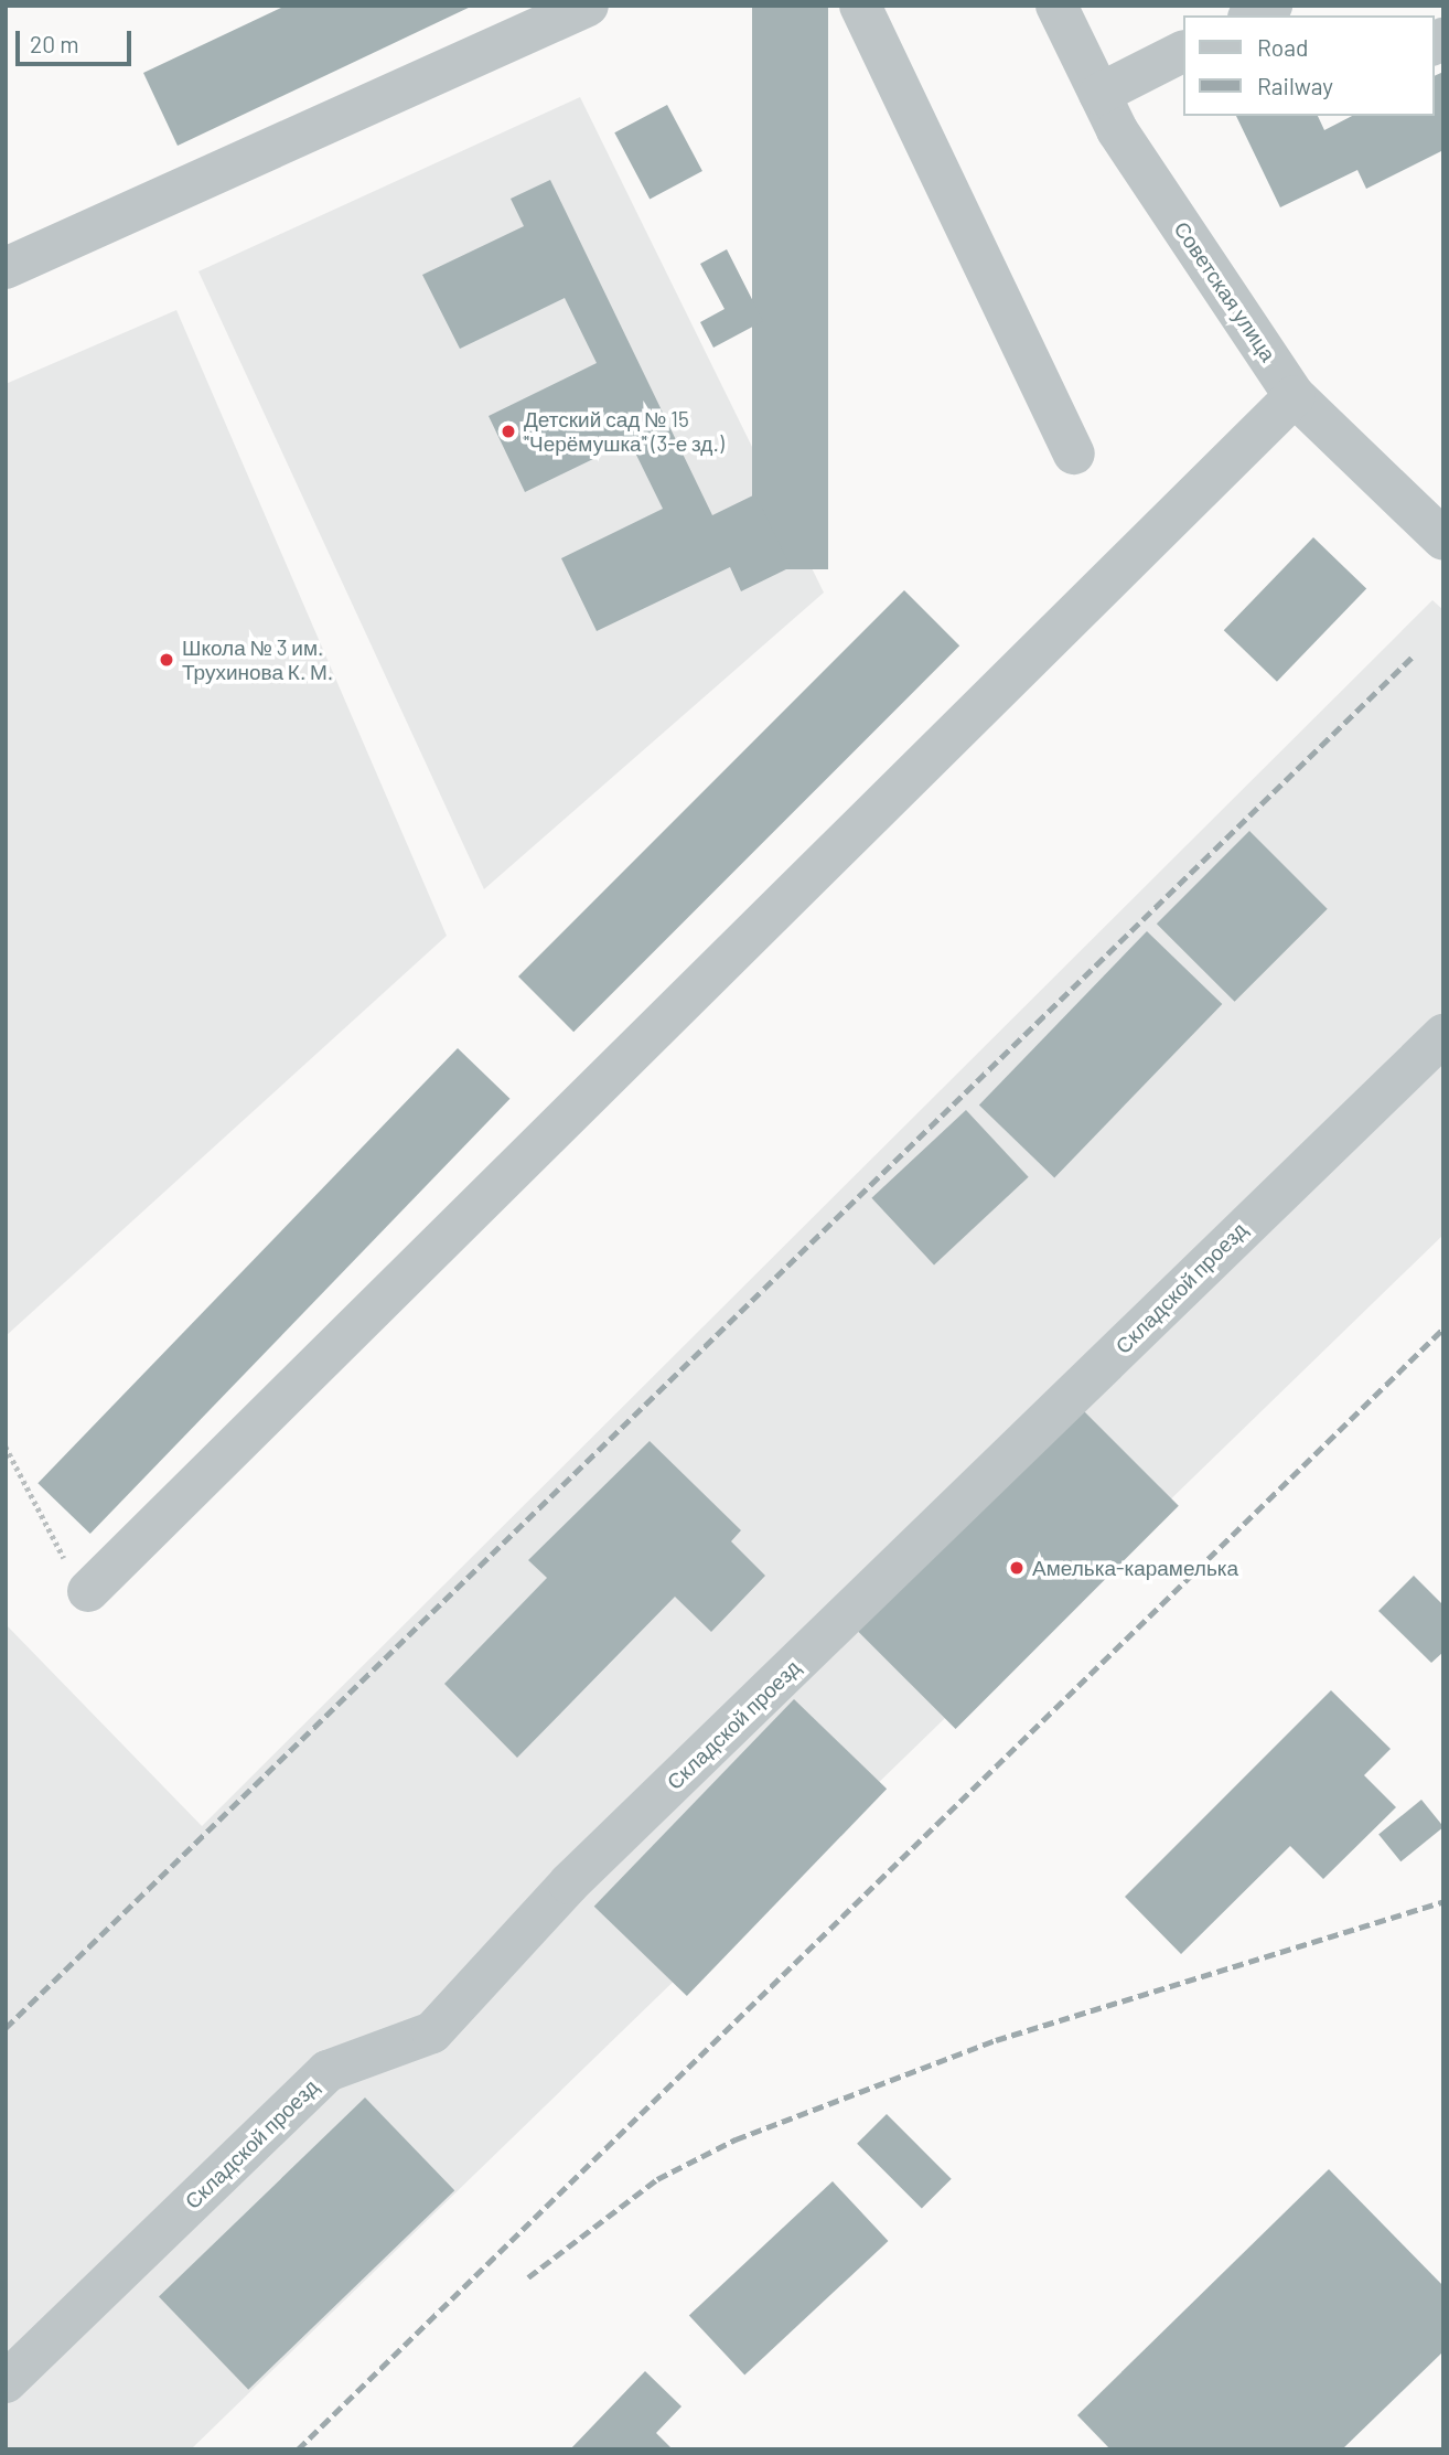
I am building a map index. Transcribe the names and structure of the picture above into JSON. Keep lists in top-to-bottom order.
{
  "streets": {
    "street": ["Советская улица", "Складской проезд"]
  },
  "places": ["Детский сад № 15 \"Черёмушка\" (3-е зд.)", "Школа № 3 им. Трухинова К. М.", "Амелька-карамелька"],
  "legend": ["Road", "Railway"],
  "scale_bar": "20 m"
}
